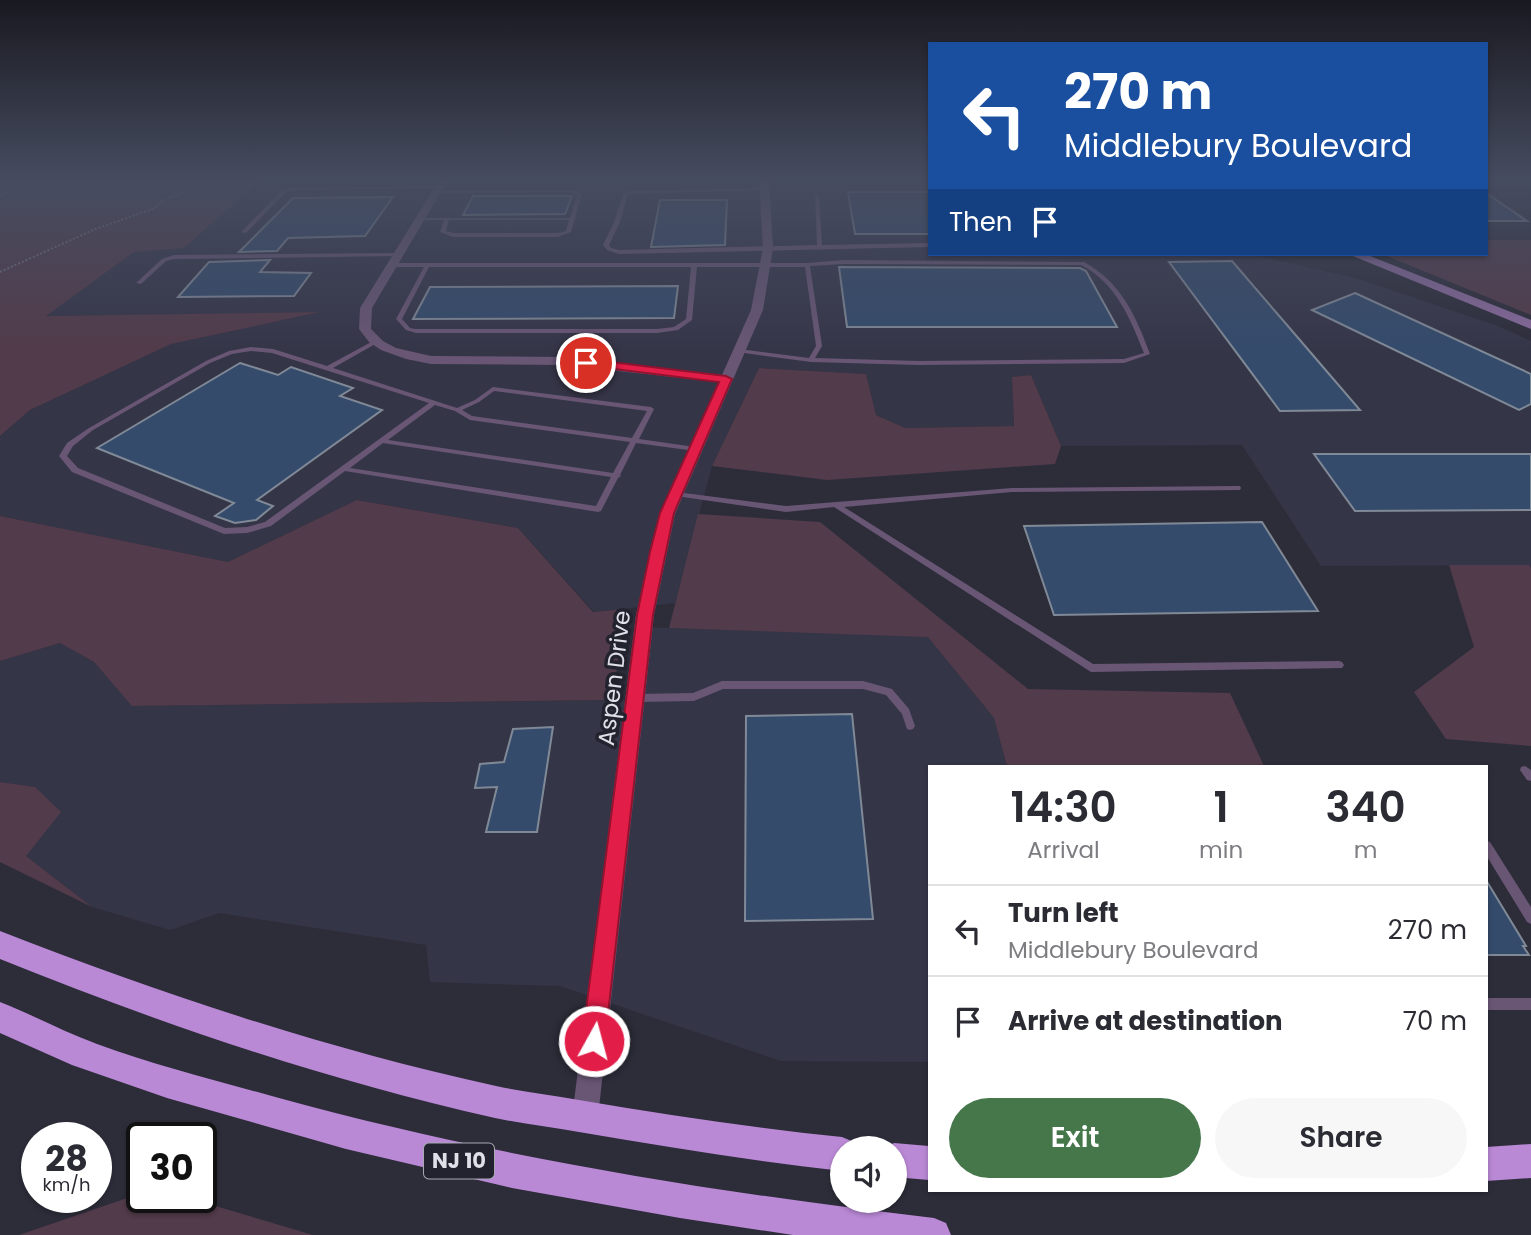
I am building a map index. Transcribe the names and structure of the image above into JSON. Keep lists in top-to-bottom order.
{
  "streets": {
    "highway": ["NJ 10"],
    "street": ["Aspen Drive"]
  },
  "page": {
    "turn": ["270 m", "Middlebury Boulevard"],
    "then": "Then",
    "eta": [
      "14:30",
      "Arrival",
      "1",
      "min",
      "340",
      "m"
    ],
    "list": [
      {
        "name": "Turn left",
        "note": "Middlebury Boulevard",
        "value": "270 m"
      },
      {
        "name": "Arrive at destination",
        "value": "70 m"
      }
    ],
    "buttons": ["Exit", "Share"],
    "speed": "28 km/h",
    "limit": "30"
  }
}
